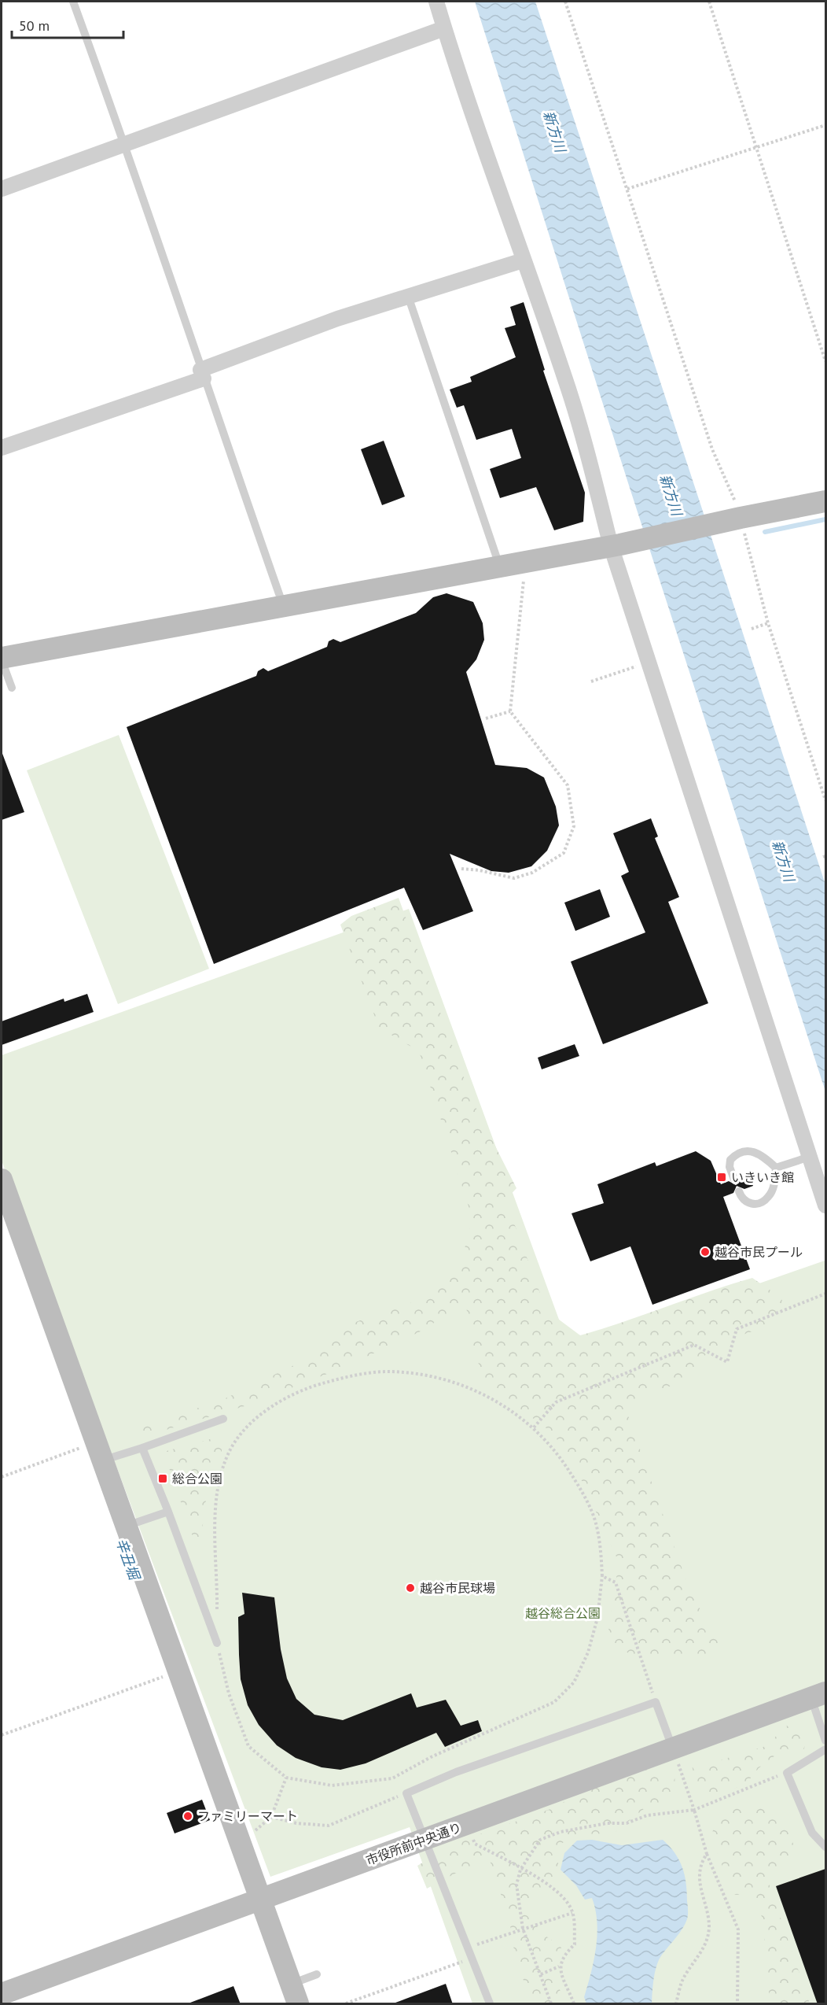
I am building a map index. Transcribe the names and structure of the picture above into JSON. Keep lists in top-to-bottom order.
{
  "streets": {
    "street": ["市役所前中央通り"]
  },
  "water": ["新方川", "辛丑堀"],
  "parks": ["越谷総合公園"],
  "places": {
    "transit": ["いきいき館", "総合公園"],
    "other": ["越谷市民プール", "越谷市民球場", "ファミリーマート"]
  },
  "scale_bar": "50 m"
}
